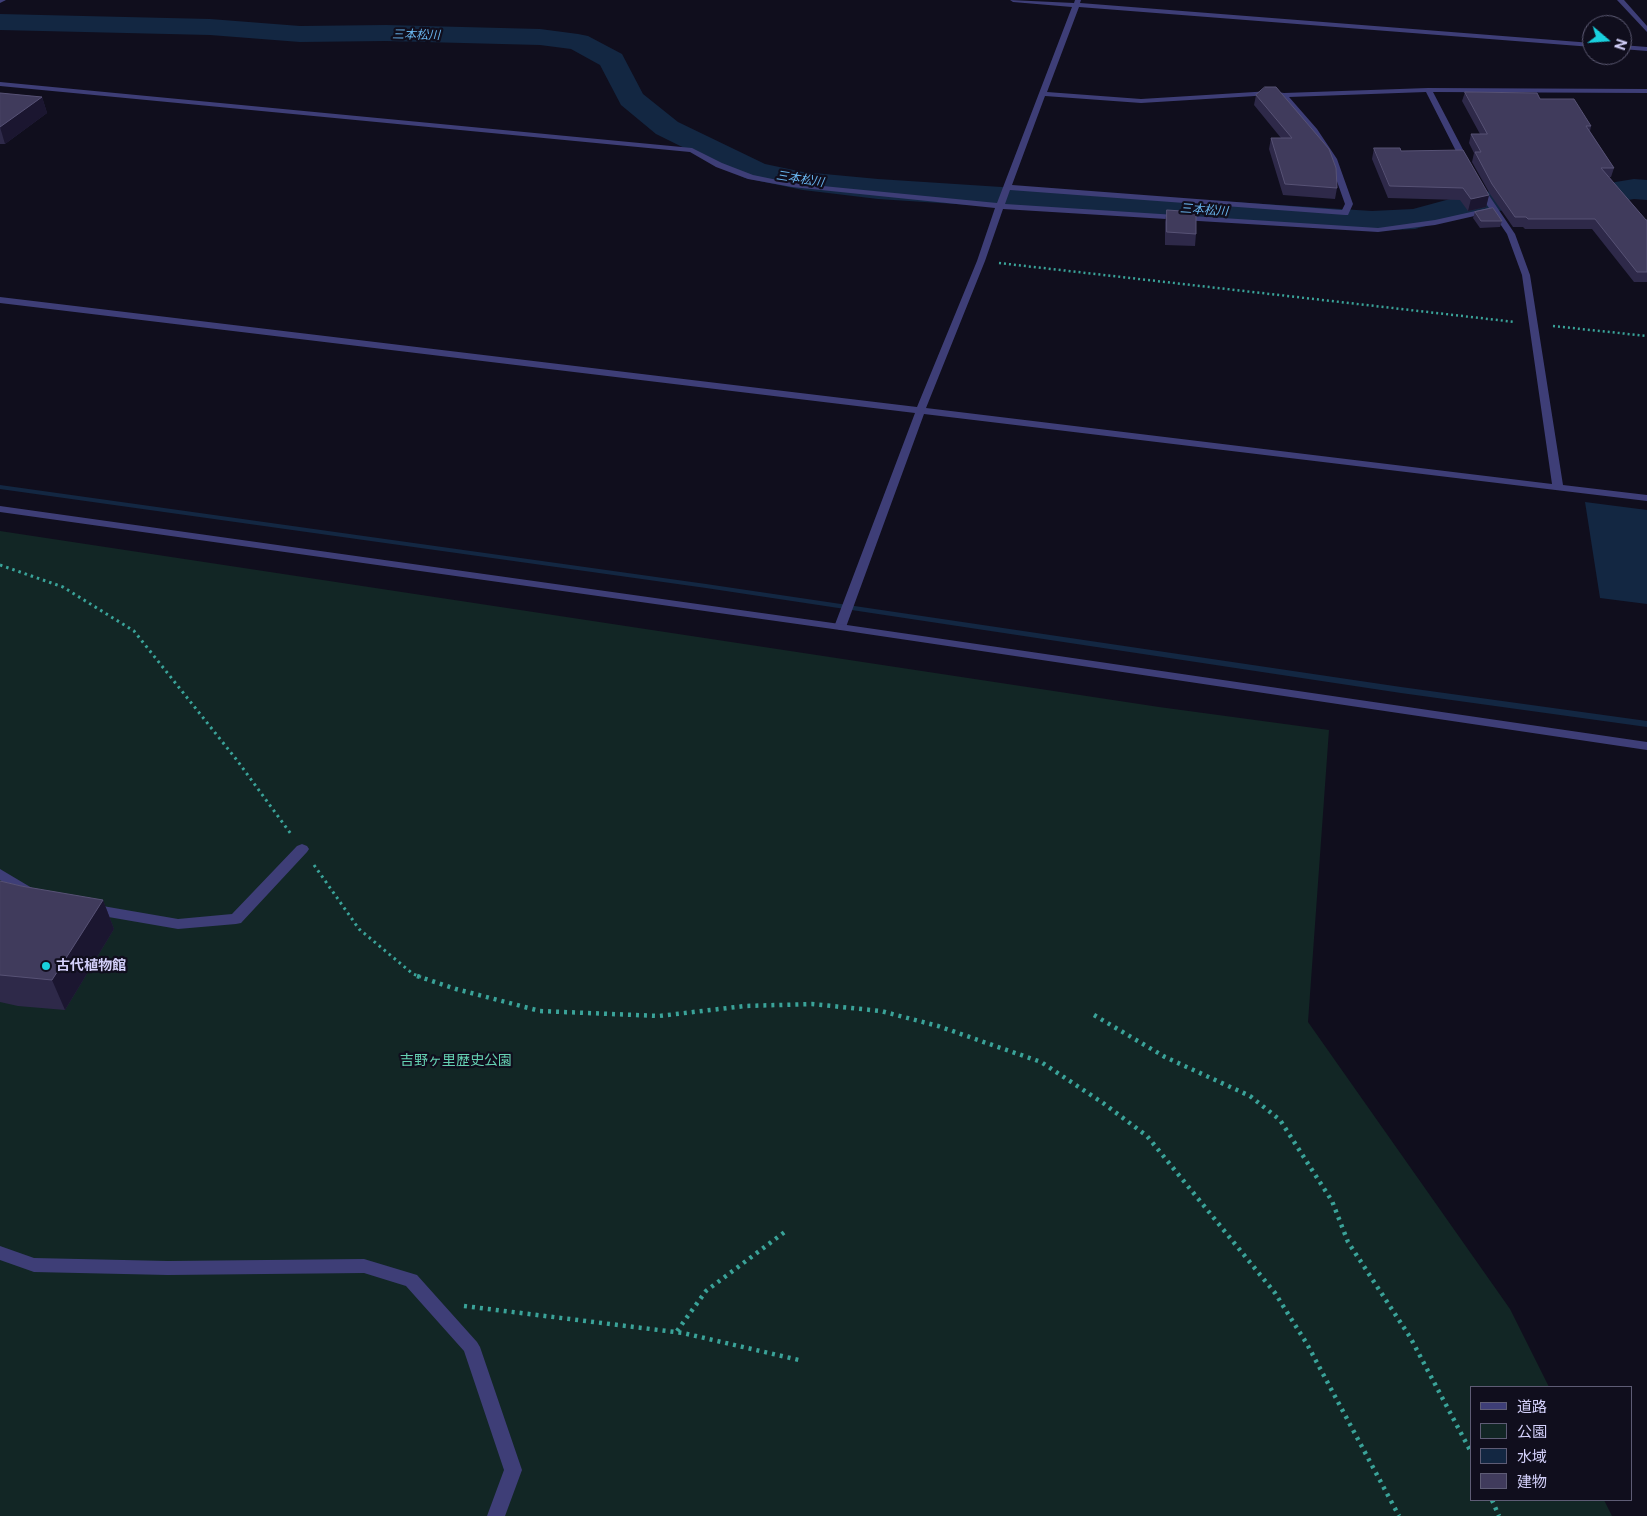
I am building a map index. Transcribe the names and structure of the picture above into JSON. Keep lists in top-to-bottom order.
{
  "water": ["三本松川"],
  "parks": ["吉野ヶ里歴史公園"],
  "places": ["古代植物館"],
  "legend": [
    "道路",
    "公園",
    "水域",
    "建物"
  ],
  "north": "right"
}
